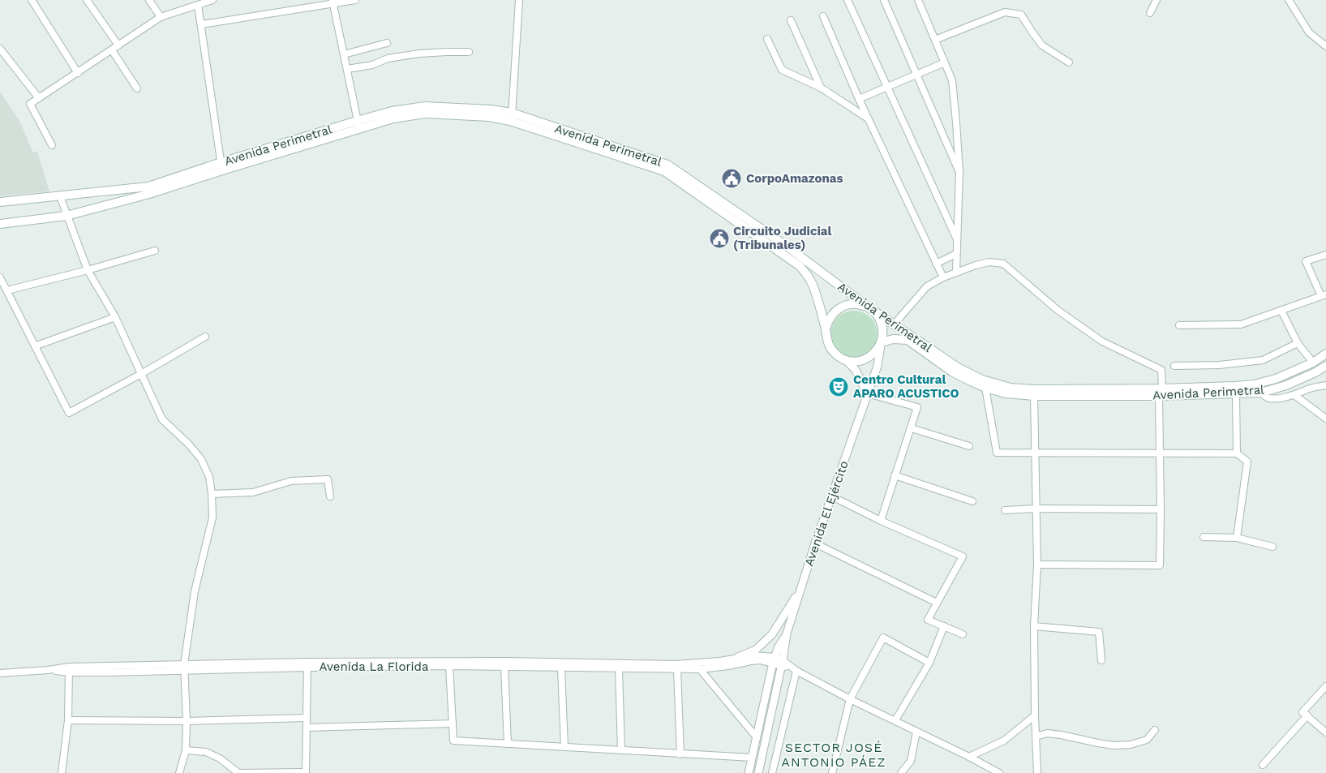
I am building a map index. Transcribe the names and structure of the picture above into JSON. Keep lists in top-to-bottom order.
{
  "streets": {
    "main road": ["Avenida Perimetral"],
    "street": ["Avenida El Ejército", "Avenida La Florida"]
  },
  "crossings": [
    ["Avenida Perimetral", "Avenida El Ejército"],
    ["Avenida El Ejército", "Avenida La Florida"]
  ],
  "districts": ["SECTOR JOSÉ ANTONIO PÁEZ"],
  "places": {
    "public building": ["CorpoAmazonas", "Circuito Judicial (Tribunales)"],
    "theatre": ["Centro Cultural APARO ACUSTICO"]
  }
}
